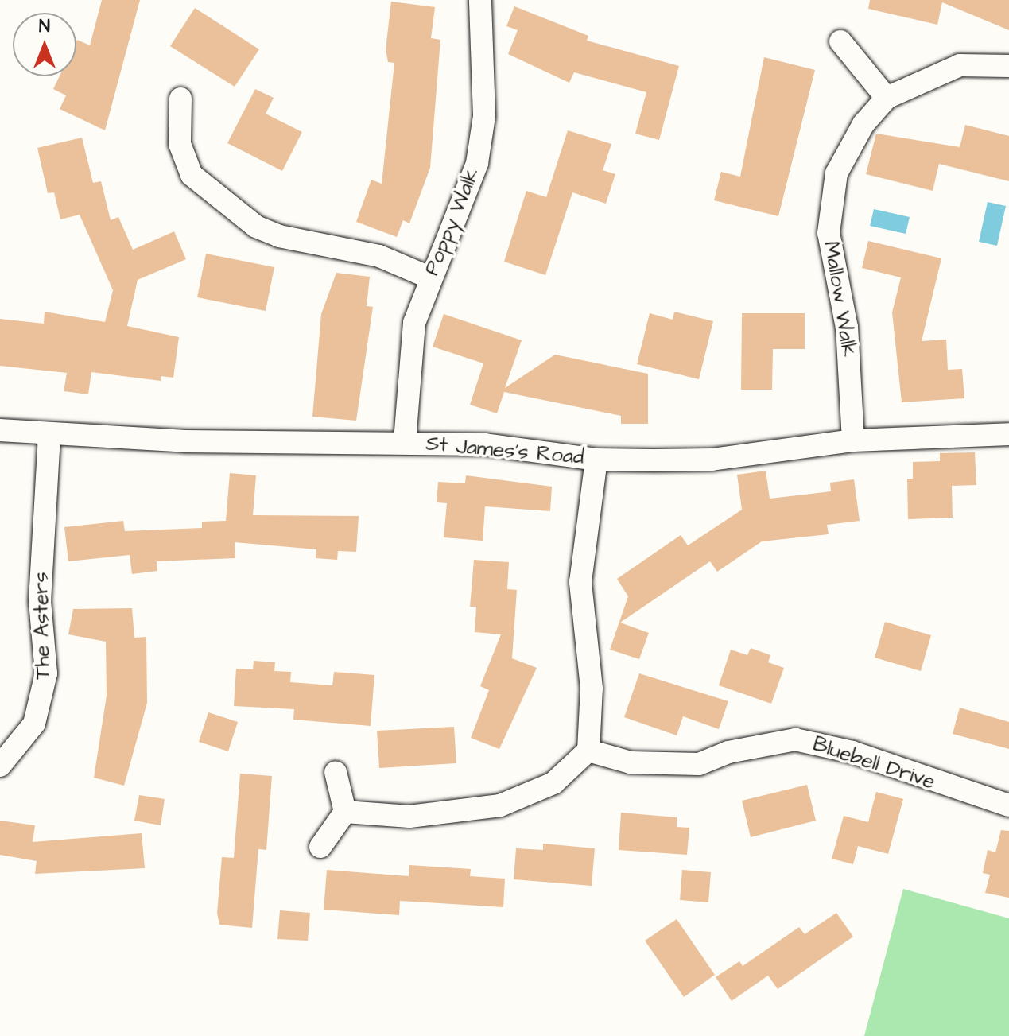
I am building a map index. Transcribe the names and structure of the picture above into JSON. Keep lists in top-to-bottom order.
{
  "streets": {
    "street": [
      "Poppy Walk",
      "Mallow Walk",
      "St James's Road",
      "The Asters",
      "Bluebell Drive"
    ]
  },
  "crossings": [
    ["Poppy Walk", "St James's Road"],
    ["Mallow Walk", "St James's Road"],
    ["St James's Road", "The Asters"]
  ],
  "north": "top"
}
